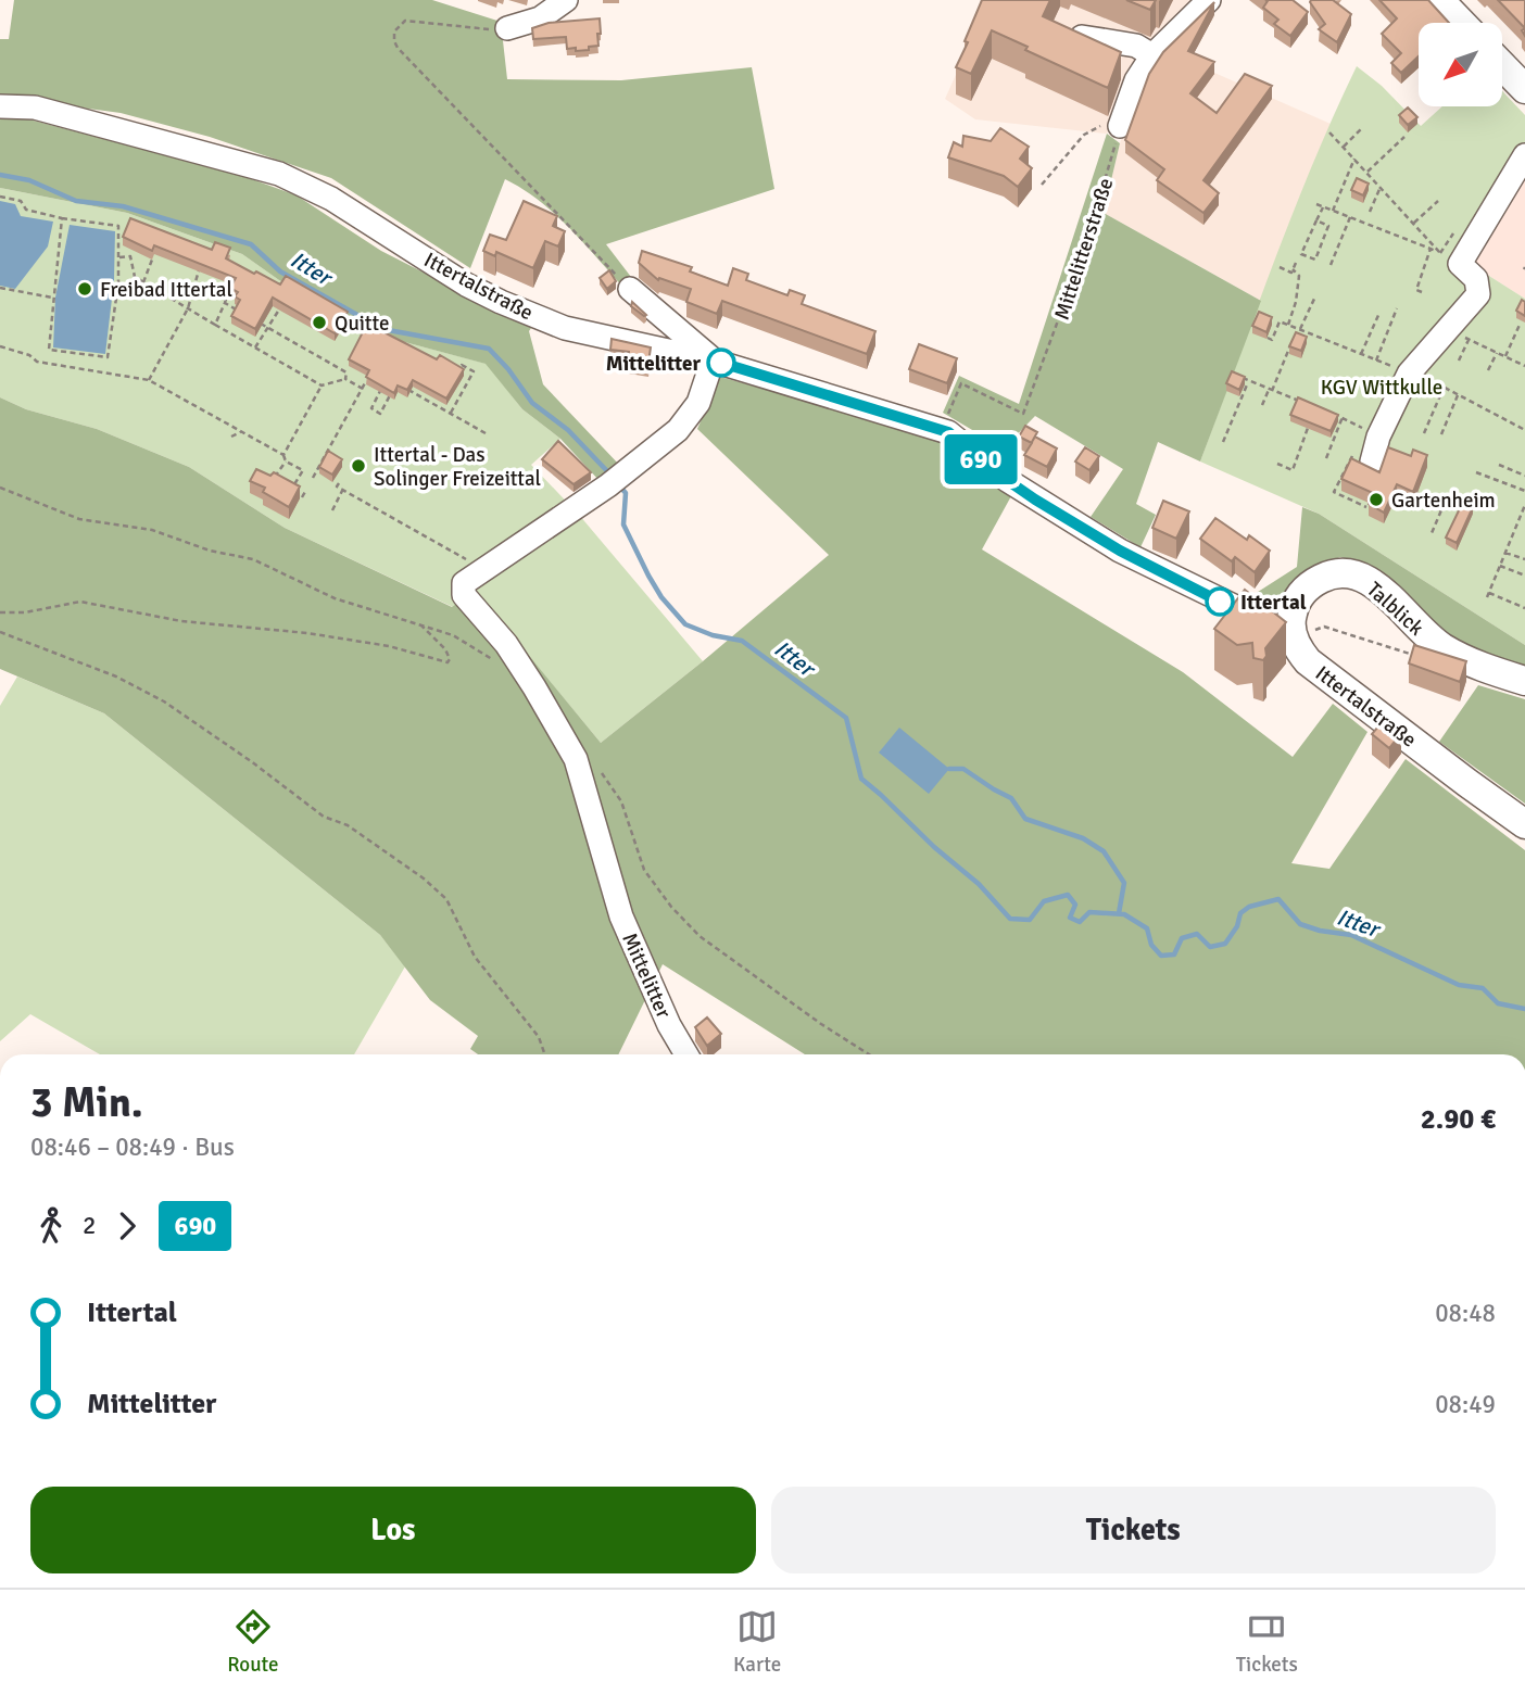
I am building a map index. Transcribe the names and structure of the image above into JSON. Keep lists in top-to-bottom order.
{
  "streets": {
    "main road": ["Ittertalstraße", "Talblick"],
    "street": ["Mittelitter"],
    "path": ["Mittelitterstraße"]
  },
  "crossings": [
    ["Ittertalstraße", "Talblick"],
    ["Ittertalstraße", "Mittelitter"]
  ],
  "water": ["Itter"],
  "parks": ["KGV Wittkulle"],
  "places": [
    "Freibad Ittertal",
    "Quitte",
    "Mittelitter",
    "Ittertal - Das Solinger Freizeittal",
    "Gartenheim",
    "Ittertal"
  ],
  "lines": ["bus line 690"],
  "north": "bottom left",
  "page": {
    "on_map": "690",
    "heading": ["3 Min.", "08:46 – 08:49 · Bus", "2.90 €"],
    "legs": ["2", "690"],
    "list": [
      {
        "name": "Ittertal",
        "value": "08:48"
      },
      {
        "name": "Mittelitter",
        "value": "08:49"
      }
    ],
    "buttons": ["Los", "Tickets"],
    "tabs": ["Route", "Karte", "Tickets"]
  }
}
